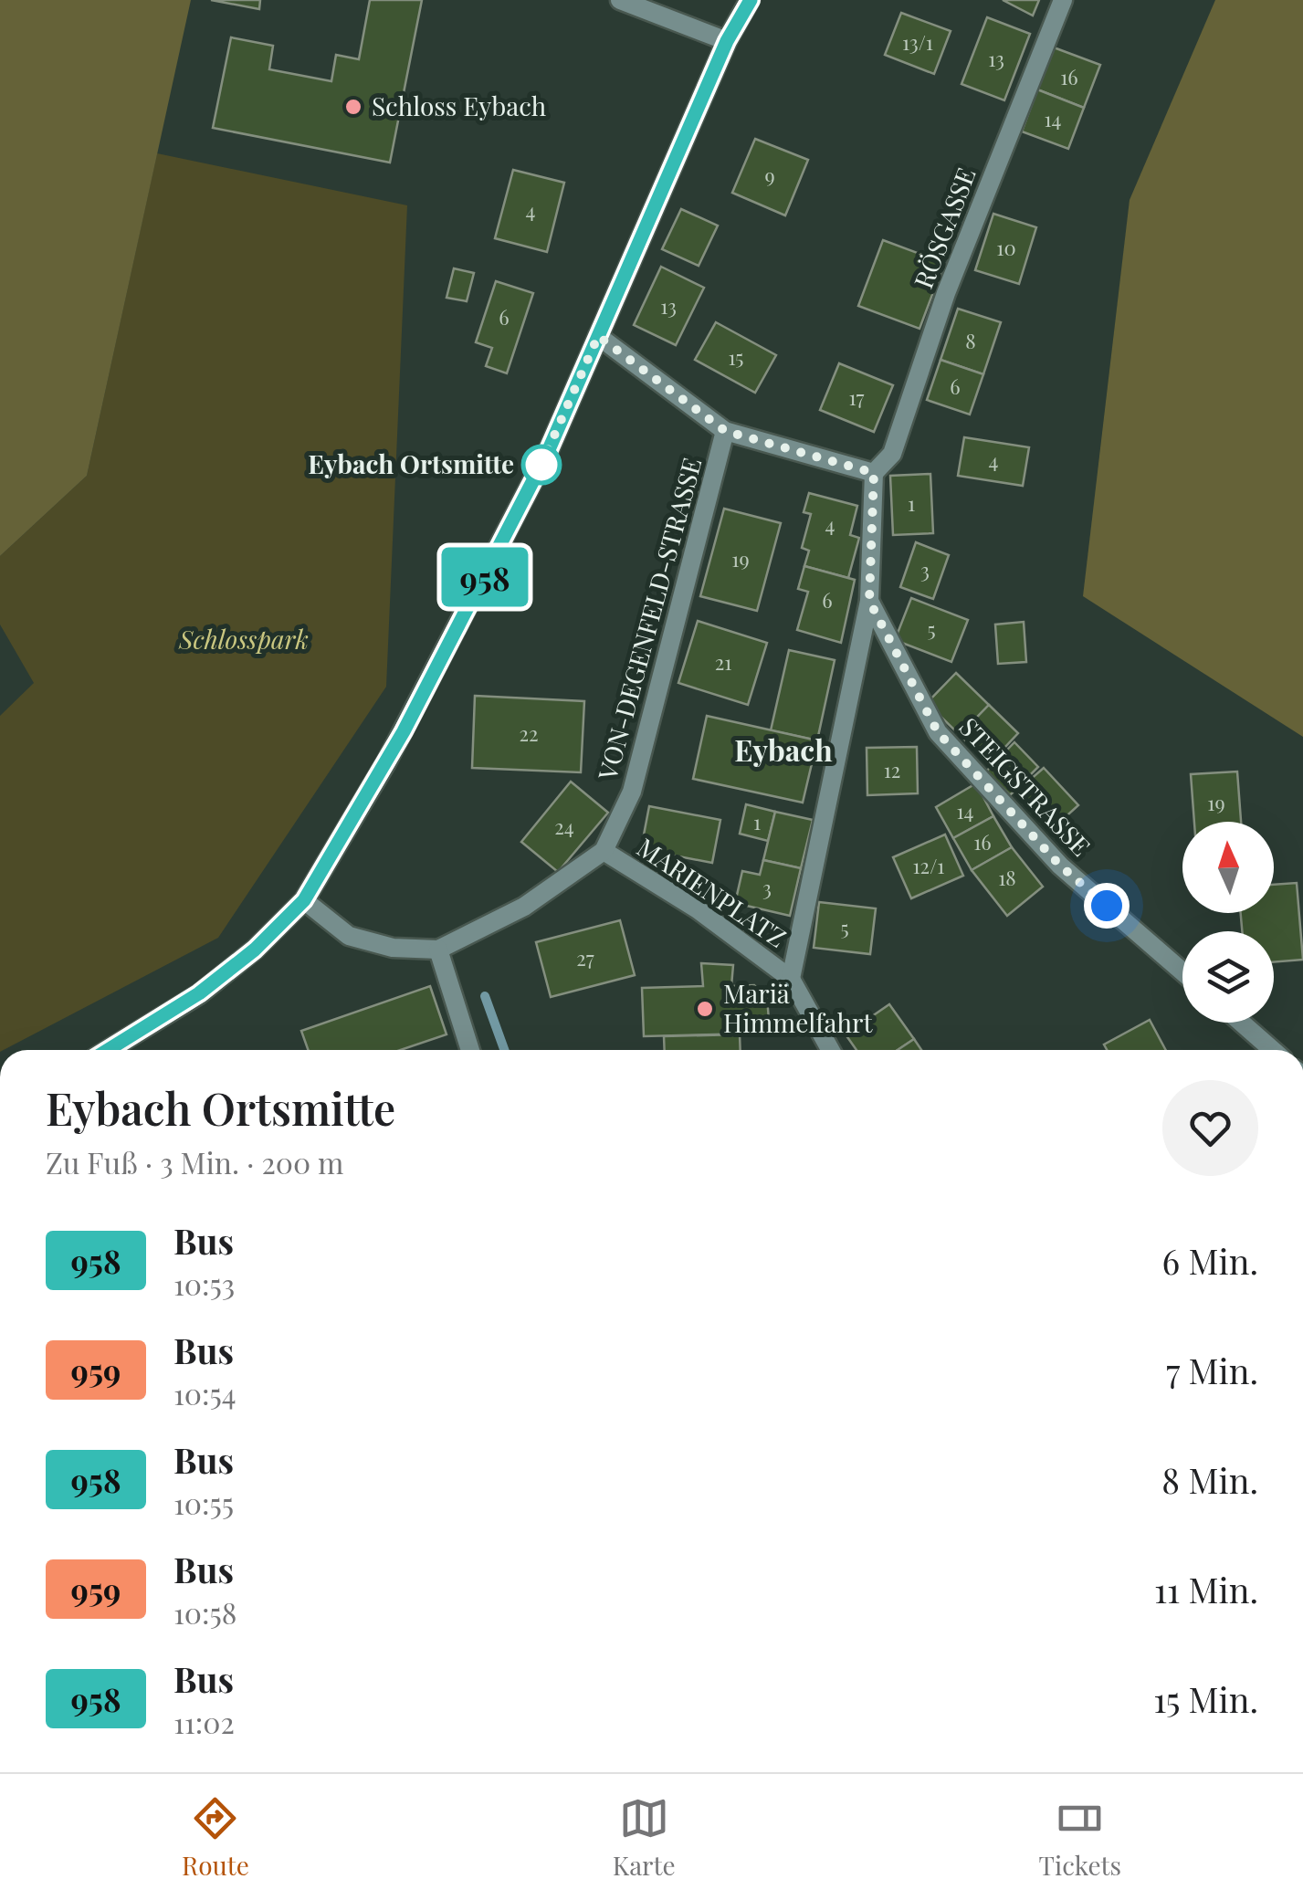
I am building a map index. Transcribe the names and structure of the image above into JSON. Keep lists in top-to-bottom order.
{
  "streets": {
    "street": [
      "RÖSGASSE",
      "VON-DEGENFELD-STRASSE",
      "STEIGSTRASSE",
      "MARIENPLATZ"
    ]
  },
  "crossings": [
    ["RÖSGASSE", "STEIGSTRASSE"],
    ["VON-DEGENFELD-STRASSE", "MARIENPLATZ"],
    ["STEIGSTRASSE", "MARIENPLATZ"]
  ],
  "districts": ["Eybach"],
  "parks": ["Schlosspark"],
  "places": ["Schloss Eybach", "Eybach Ortsmitte", "Mariä Himmelfahrt"],
  "lines": ["bus line 958"],
  "house_numbers": [
    "13/1",
    "13",
    "16",
    "14",
    "9",
    "4",
    "10",
    "13",
    "6",
    "8",
    "15",
    "6",
    "17",
    "4",
    "1",
    "4",
    "19",
    "3",
    "6",
    "5",
    "21",
    "22",
    "12",
    "19",
    "14",
    "1",
    "24",
    "16",
    "12/1",
    "18",
    "3",
    "5",
    "27"
  ],
  "north": "top",
  "page": {
    "on_map": "958",
    "heading": ["Eybach Ortsmitte", "Zu Fuß · 3 Min. · 200 m"],
    "list": [
      {
        "mark": "958",
        "name": "Bus",
        "note": "10:53",
        "value": "6 Min."
      },
      {
        "mark": "959",
        "name": "Bus",
        "note": "10:54",
        "value": "7 Min."
      },
      {
        "mark": "958",
        "name": "Bus",
        "note": "10:55",
        "value": "8 Min."
      },
      {
        "mark": "959",
        "name": "Bus",
        "note": "10:58",
        "value": "11 Min."
      },
      {
        "mark": "958",
        "name": "Bus",
        "note": "11:02",
        "value": "15 Min."
      }
    ],
    "tabs": ["Route", "Karte", "Tickets"]
  }
}
